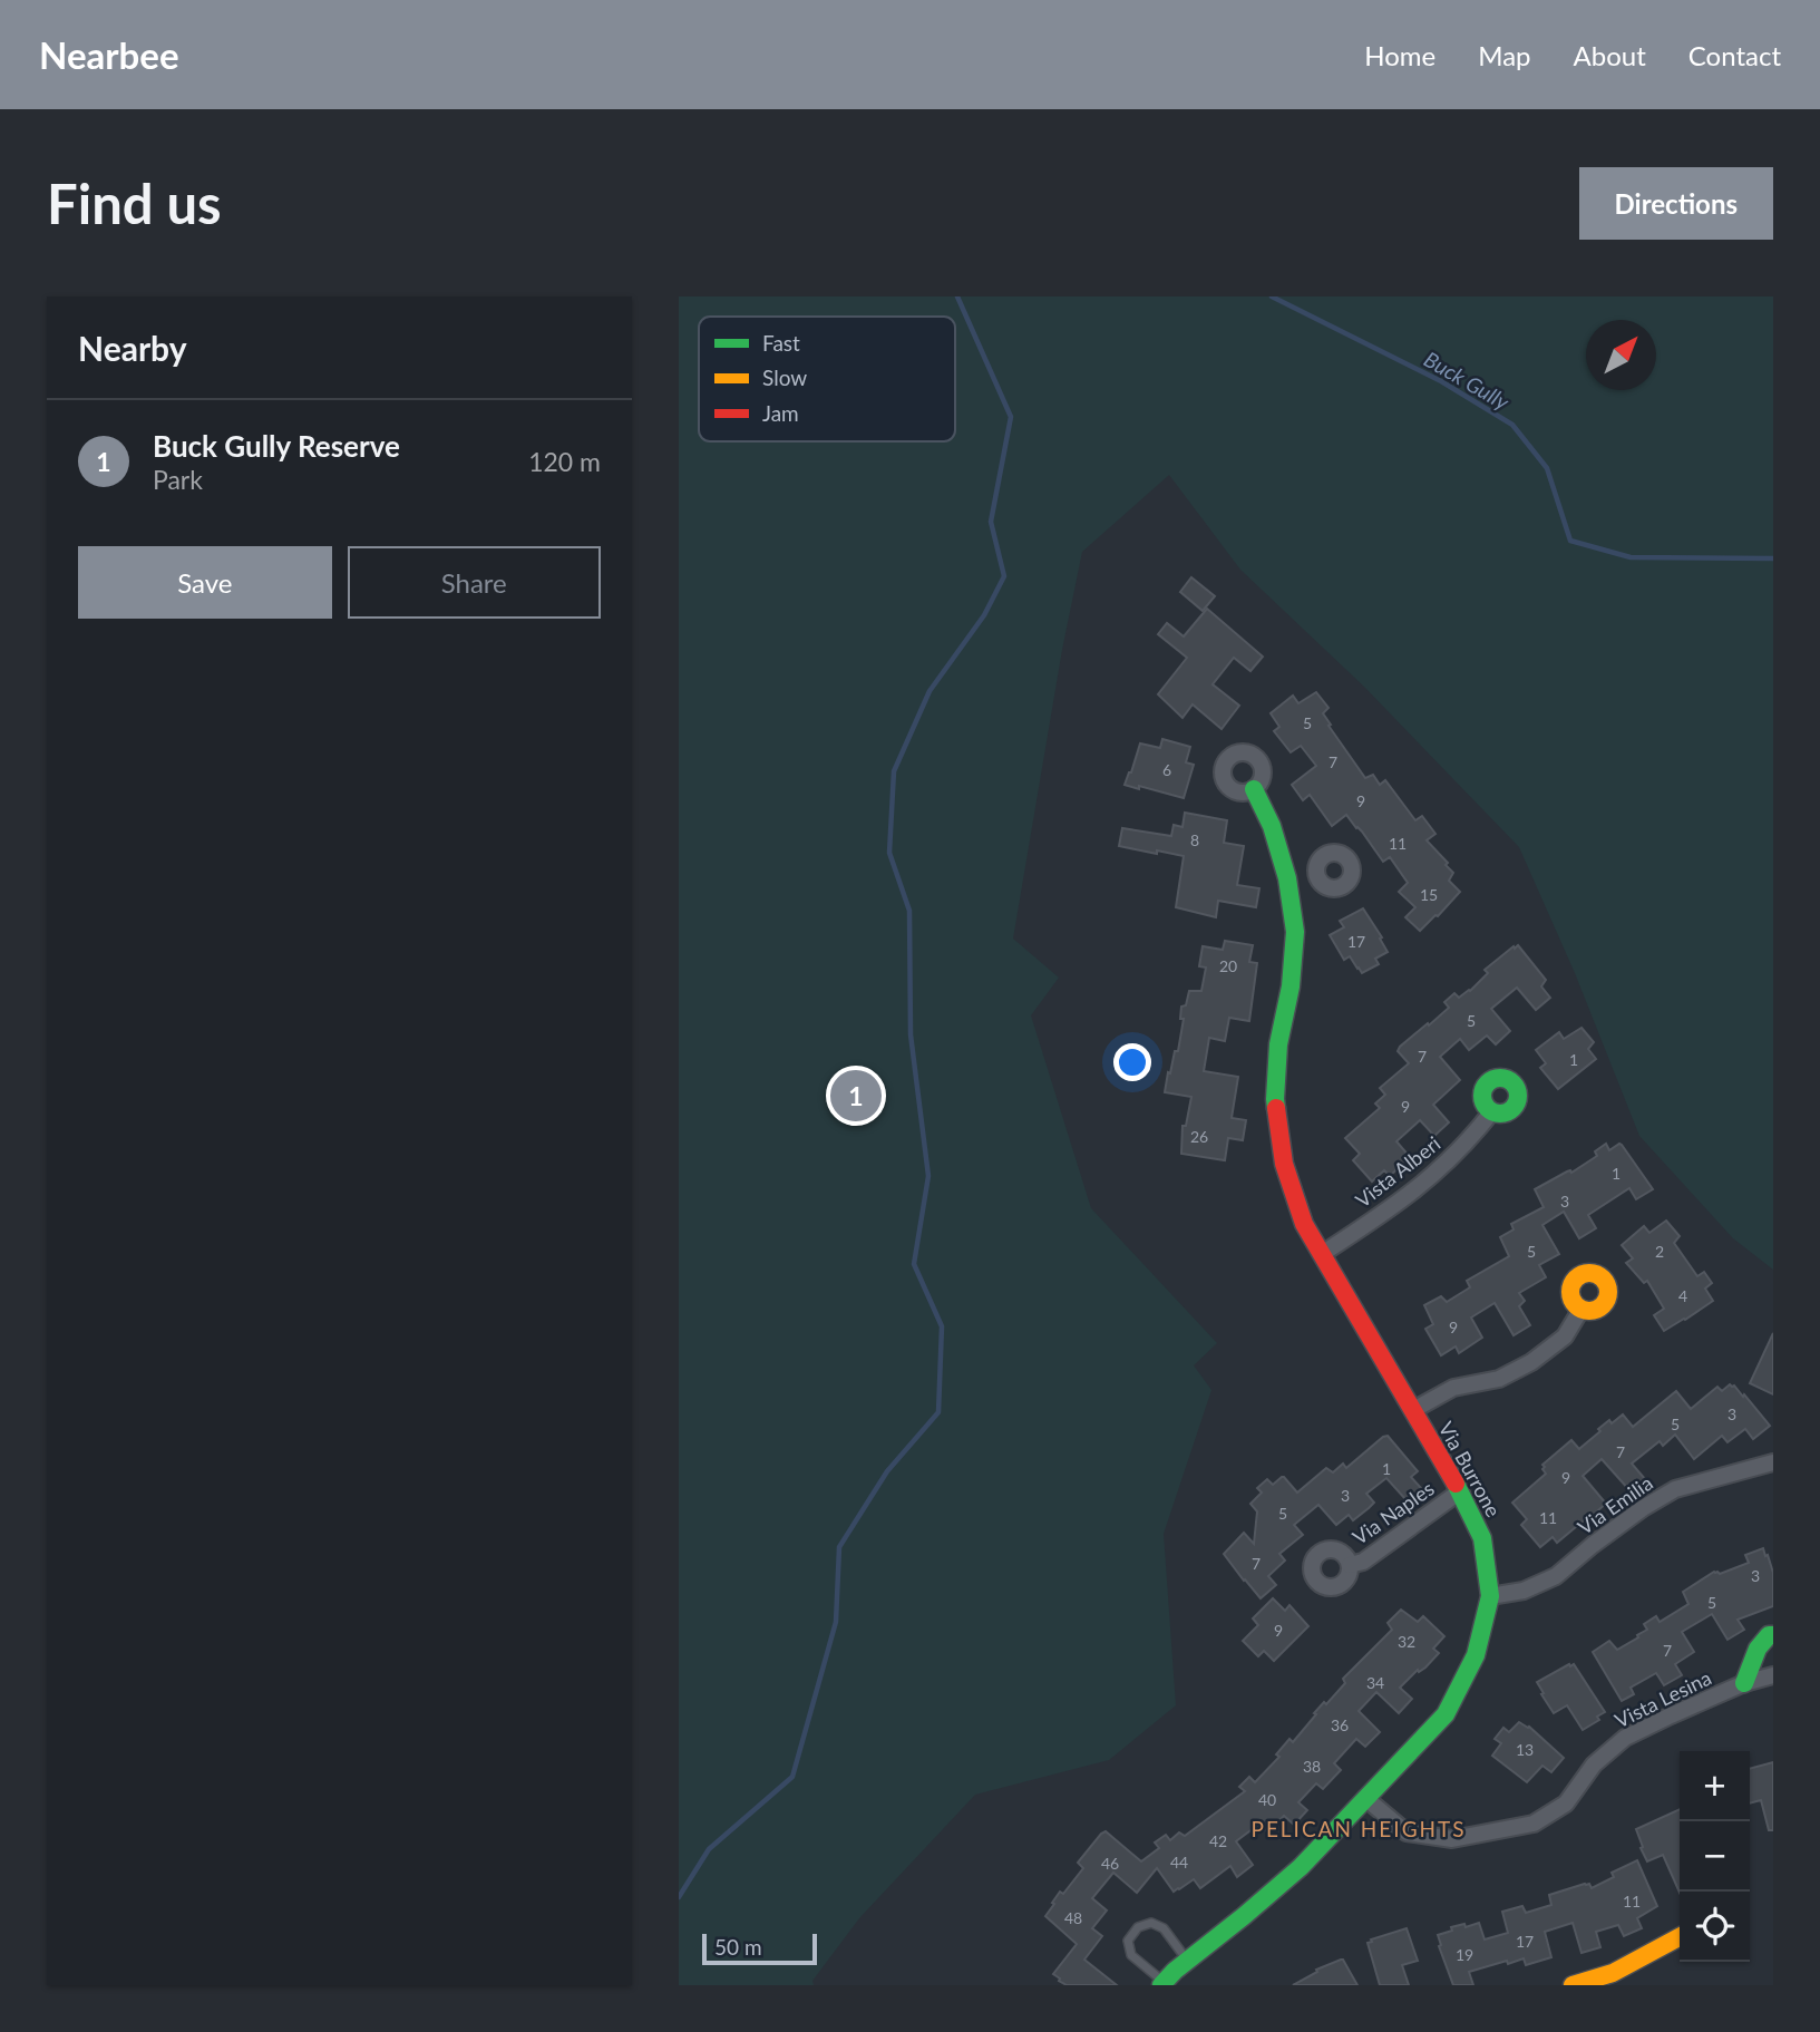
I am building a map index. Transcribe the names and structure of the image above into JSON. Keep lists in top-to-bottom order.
{
  "streets": {
    "street": [
      "Vista Alberi",
      "Via Burrone",
      "Via Emilia",
      "Via Naples",
      "Vista Lesina"
    ]
  },
  "crossings": [
    ["Vista Alberi", "Via Burrone"],
    ["Via Burrone", "Via Emilia"],
    ["Via Burrone", "Via Naples"],
    ["Via Burrone", "Vista Lesina"]
  ],
  "districts": ["PELICAN HEIGHTS"],
  "water": ["Buck Gully"],
  "house_numbers": [
    "5",
    "7",
    "6",
    "9",
    "8",
    "11",
    "15",
    "17",
    "20",
    "5",
    "7",
    "1",
    "9",
    "26",
    "1",
    "3",
    "5",
    "2",
    "4",
    "9",
    "3",
    "5",
    "7",
    "1",
    "9",
    "3",
    "5",
    "11",
    "7",
    "3",
    "5",
    "9",
    "32",
    "7",
    "34",
    "36",
    "13",
    "38",
    "40",
    "42",
    "44",
    "46",
    "11",
    "48",
    "17",
    "19"
  ],
  "legend": ["Fast", "Slow", "Jam"],
  "scale_bar": "50 m",
  "north": "top right",
  "page": {
    "header": "Nearbee",
    "nav": [
      "Home",
      "Map",
      "About",
      "Contact"
    ],
    "buttons": [
      "Directions",
      ["Save", "Share"]
    ],
    "title": "Find us",
    "heading": "Nearby",
    "list": [
      {
        "mark": "1",
        "name": "Buck Gully Reserve",
        "note": "Park",
        "value": "120 m"
      }
    ],
    "pins": "1",
    "map_buttons": ["+", "−"],
    "scale": "50 m"
  }
}
